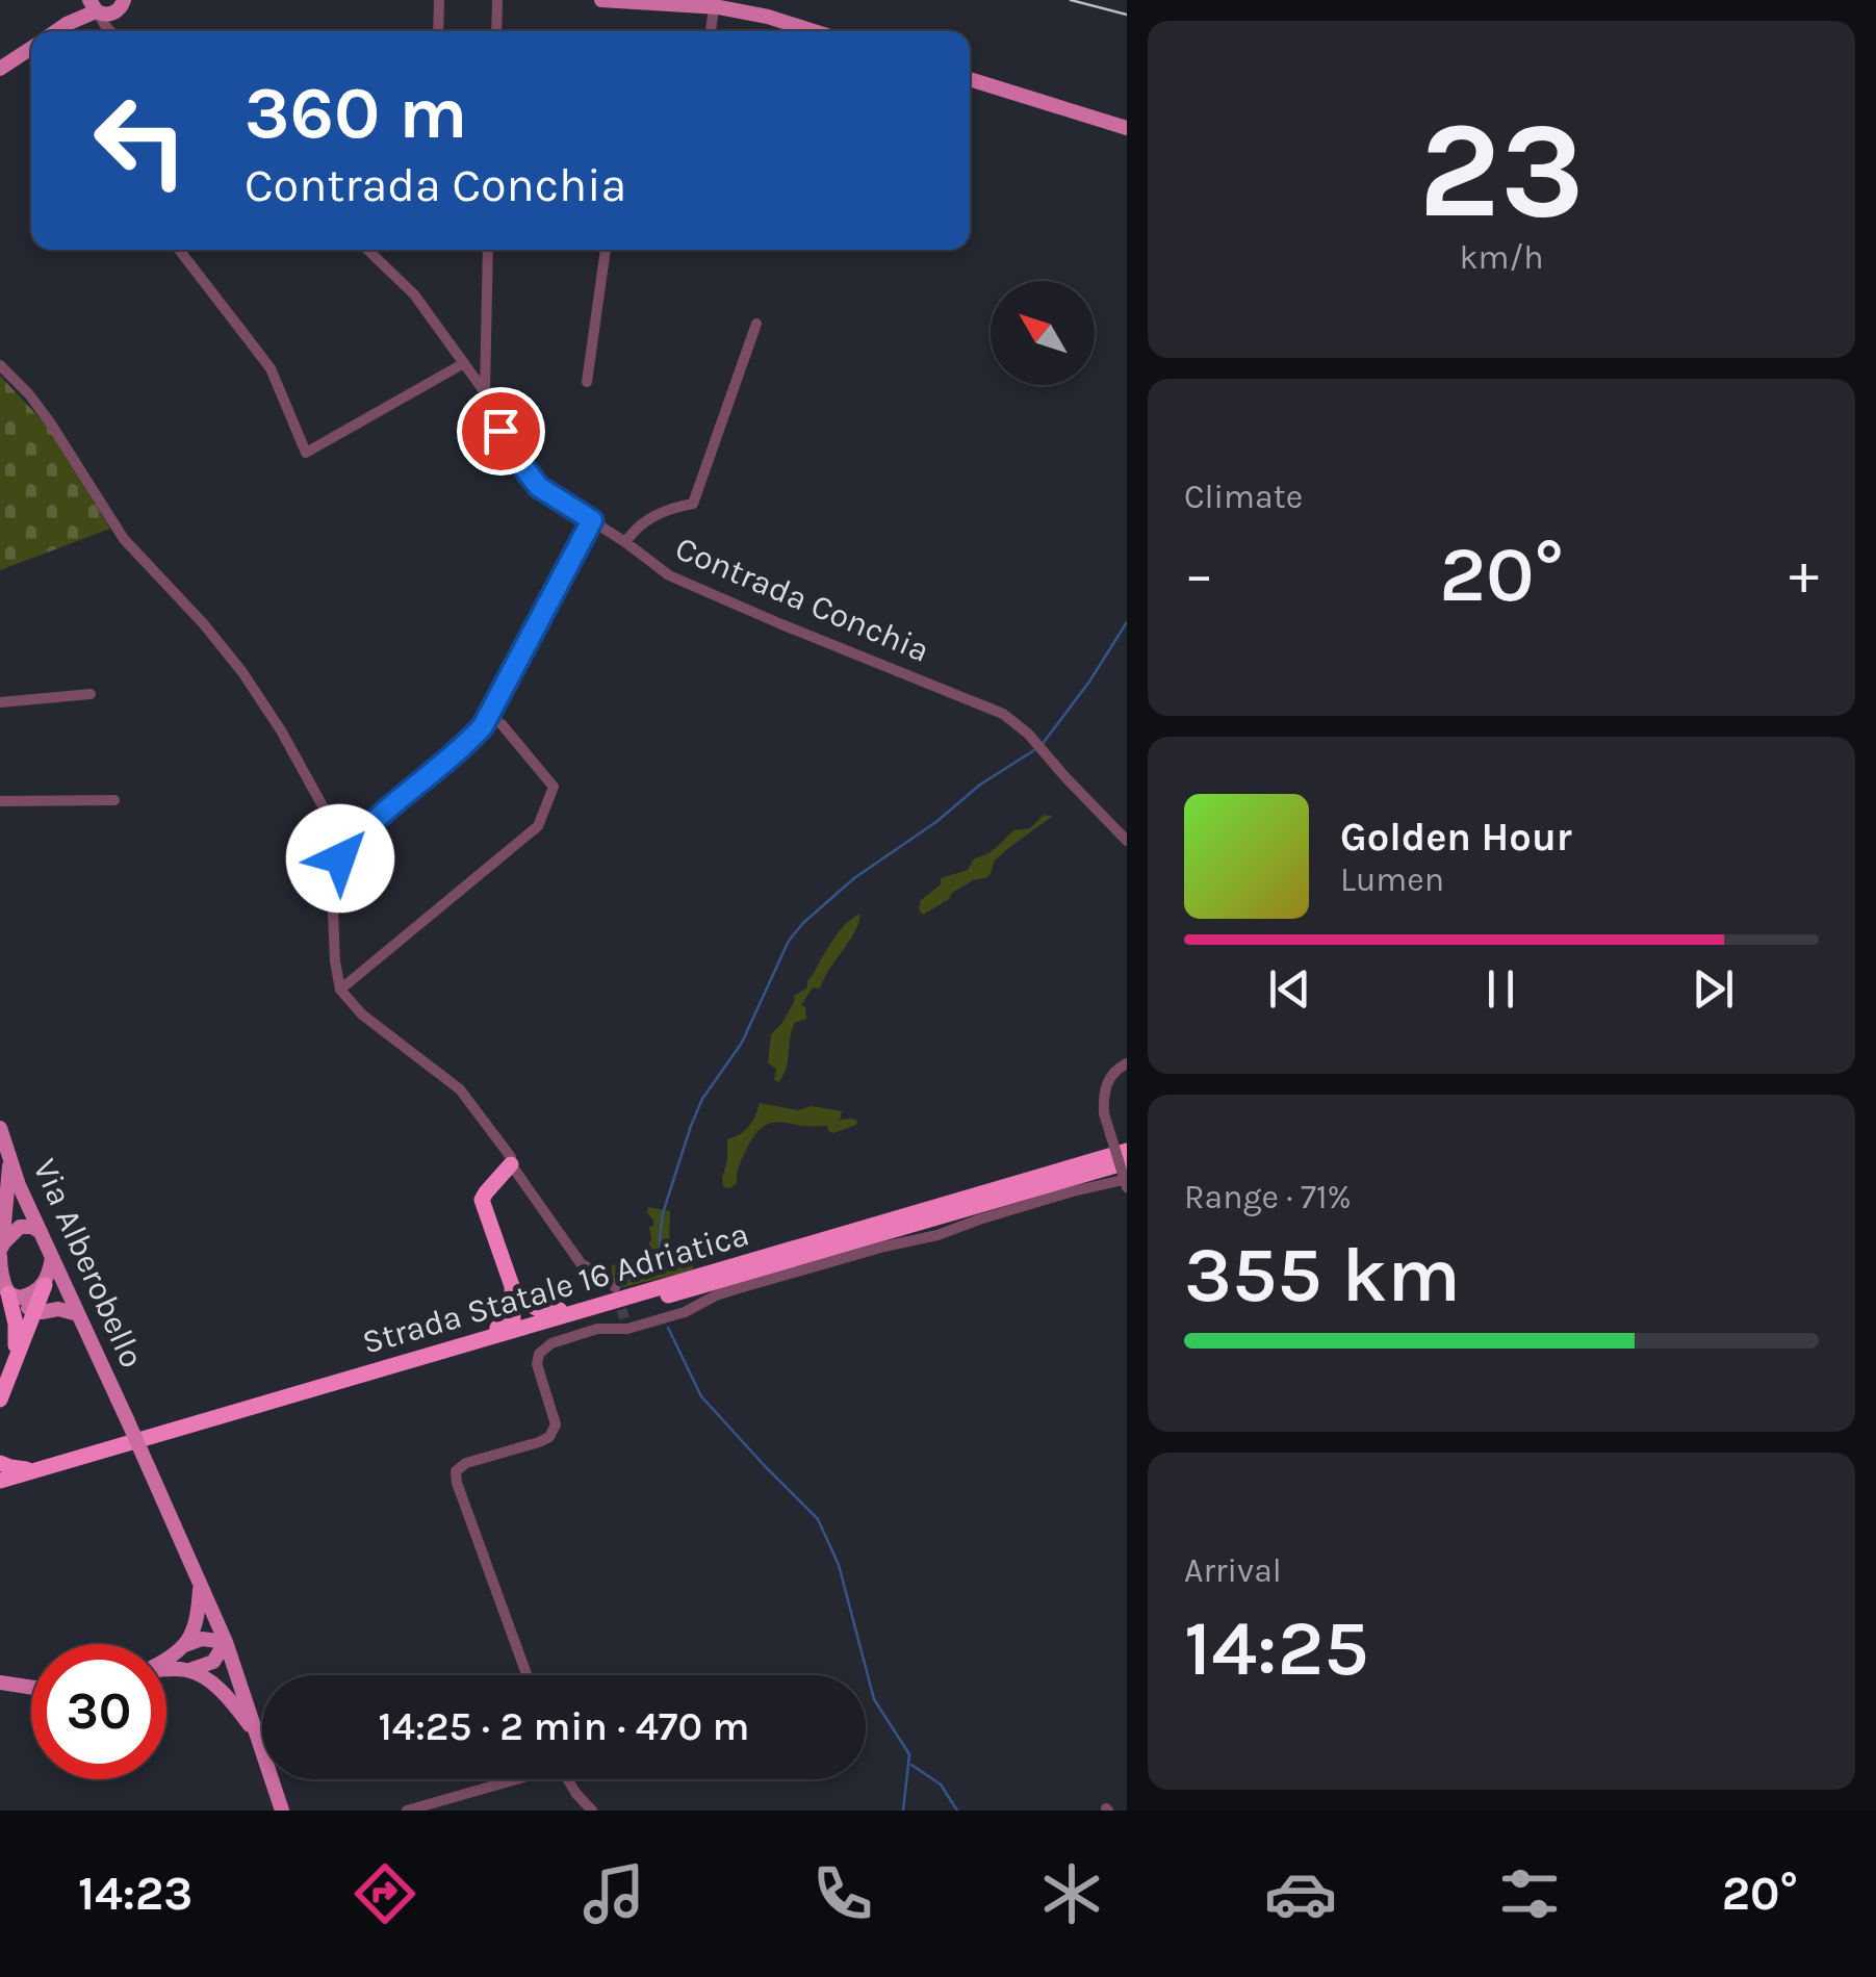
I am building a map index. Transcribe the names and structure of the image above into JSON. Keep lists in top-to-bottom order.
{
  "streets": {
    "highway": ["Strada Statale 16 Adriatica"],
    "main road": ["Via Alberobello"],
    "street": ["Contrada Conchia"]
  },
  "north": "top left",
  "page": {
    "tile": [
      ["23", "km/h"],
      "Climate",
      ["Range · 71%", "355 km"],
      ["Arrival", "14:25"]
    ],
    "turn": ["360 m", "Contrada Conchia"],
    "heat": ["−", "20°", "+"],
    "song": ["Golden Hour", "Lumen"],
    "limit": "30",
    "trip": "14:25 · 2 min · 470 m",
    "tabs": ["14:23", "20°"]
  }
}
